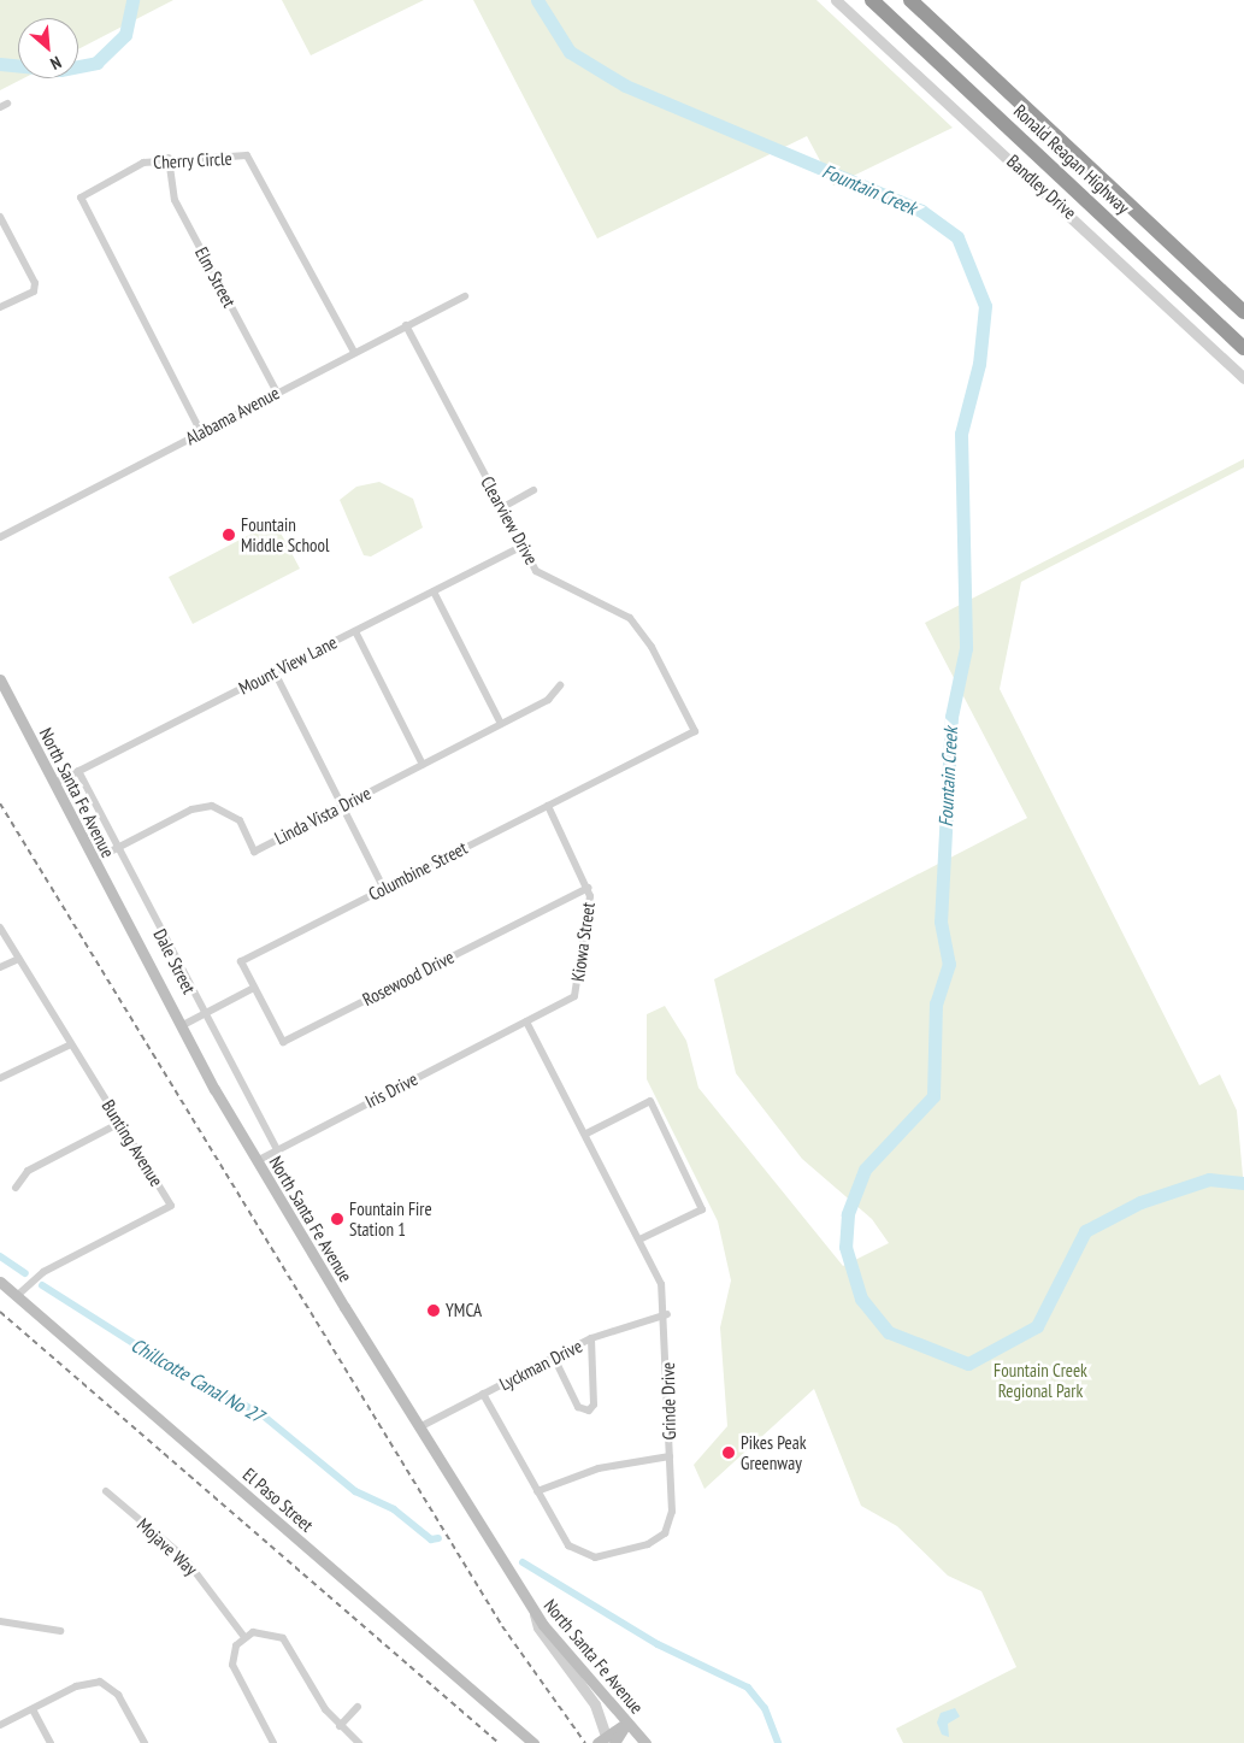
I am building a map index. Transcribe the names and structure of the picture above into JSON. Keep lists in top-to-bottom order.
{
  "streets": {
    "highway": ["Ronald Reagan Highway"],
    "main road": ["North Santa Fe Avenue", "El Paso Street"],
    "street": [
      "Cherry Circle",
      "Bandley Drive",
      "Elm Street",
      "Alabama Avenue",
      "Clearview Drive",
      "Mount View Lane",
      "Linda Vista Drive",
      "Columbine Street",
      "Kiowa Street",
      "Dale Street",
      "Rosewood Drive",
      "Iris Drive",
      "Bunting Avenue",
      "Lyckman Drive",
      "Grinde Drive",
      "Mojave Way"
    ]
  },
  "crossings": [
    ["Cherry Circle", "Elm Street"],
    ["Cherry Circle", "Alabama Avenue"],
    ["Elm Street", "Alabama Avenue"],
    ["Alabama Avenue", "Clearview Drive"],
    ["Clearview Drive", "Mount View Lane"],
    ["Clearview Drive", "Columbine Street"],
    ["Mount View Lane", "North Santa Fe Avenue"],
    ["Mount View Lane", "Dale Street"],
    ["North Santa Fe Avenue", "Linda Vista Drive"],
    ["North Santa Fe Avenue", "Iris Drive"],
    ["North Santa Fe Avenue", "Lyckman Drive"],
    ["Linda Vista Drive", "Dale Street"],
    ["Columbine Street", "Kiowa Street"],
    ["Columbine Street", "Rosewood Drive"],
    ["Kiowa Street", "Rosewood Drive"],
    ["Kiowa Street", "Iris Drive"],
    ["Kiowa Street", "Grinde Drive"],
    ["Dale Street", "Iris Drive"],
    ["Iris Drive", "Grinde Drive"],
    ["Bunting Avenue", "El Paso Street"],
    ["Lyckman Drive", "Grinde Drive"]
  ],
  "water": ["Fountain Creek", "Chillcotte Canal No 27"],
  "parks": ["Fountain Creek Regional Park"],
  "places": [
    "Fountain Middle School",
    "Fountain Fire Station 1",
    "YMCA",
    "Pikes Peak Greenway"
  ],
  "north": "bottom right"
}
